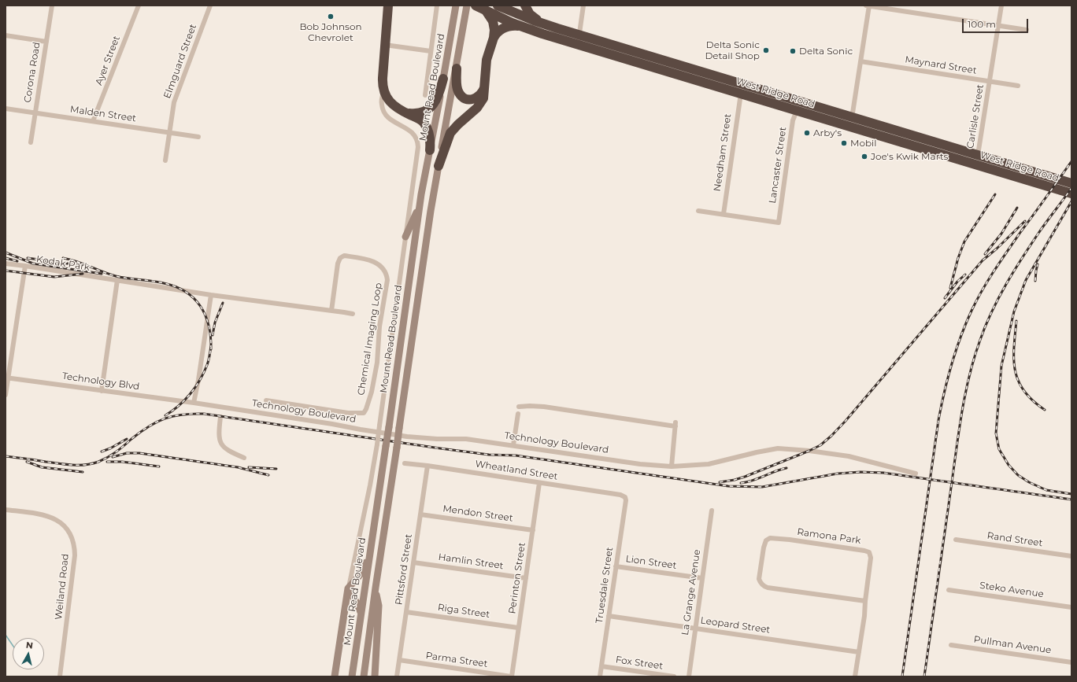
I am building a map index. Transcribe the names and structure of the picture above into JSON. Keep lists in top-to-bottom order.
{
  "streets": {
    "highway": ["West Ridge Road"],
    "main road": ["Mount Read Boulevard"],
    "street": [
      "Ayer Street",
      "Elmguard Street",
      "Maynard Street",
      "Corona Road",
      "Malden Street",
      "Carlisle Street",
      "Needham Street",
      "Lancaster Street",
      "Kodak Park",
      "Chemical Imaging Loop",
      "Technology Blvd",
      "Technology Boulevard",
      "Wheatland Street",
      "Mendon Street",
      "Ramona Park",
      "Rand Street",
      "Hamlin Street",
      "Lion Street",
      "Pittsford Street",
      "Perinton Street",
      "Truesdale Street",
      "Weiland Road",
      "Steko Avenue",
      "La Grange Avenue",
      "Riga Street",
      "Leopard Street",
      "Pullman Avenue",
      "Parma Street",
      "Fox Street"
    ]
  },
  "crossings": [
    ["Ayer Street", "Malden Street"],
    ["Elmguard Street", "Malden Street"],
    ["Maynard Street", "Carlisle Street"],
    ["Corona Road", "Malden Street"],
    ["West Ridge Road", "Carlisle Street"],
    ["West Ridge Road", "Needham Street"],
    ["West Ridge Road", "Lancaster Street"],
    ["Needham Street", "Lancaster Street"],
    ["Kodak Park", "Technology Blvd"],
    ["Technology Blvd", "Technology Boulevard"],
    ["Wheatland Street", "Pittsford Street"],
    ["Wheatland Street", "Perinton Street"],
    ["Wheatland Street", "Truesdale Street"],
    ["Mendon Street", "Pittsford Street"],
    ["Mendon Street", "Perinton Street"],
    ["Hamlin Street", "Pittsford Street"],
    ["Hamlin Street", "Perinton Street"],
    ["Lion Street", "Truesdale Street"],
    ["Lion Street", "La Grange Avenue"],
    ["Pittsford Street", "Riga Street"],
    ["Pittsford Street", "Parma Street"],
    ["Perinton Street", "Riga Street"],
    ["Perinton Street", "Parma Street"],
    ["Truesdale Street", "Leopard Street"],
    ["Truesdale Street", "Fox Street"],
    ["La Grange Avenue", "Leopard Street"]
  ],
  "places": [
    "Bob Johnson Chevrolet",
    "Delta Sonic Detail Shop",
    "Delta Sonic",
    "Arby's",
    "Mobil",
    "Joe's Kwik Marts"
  ],
  "scale_bar": "100 m",
  "north": "top"
}
